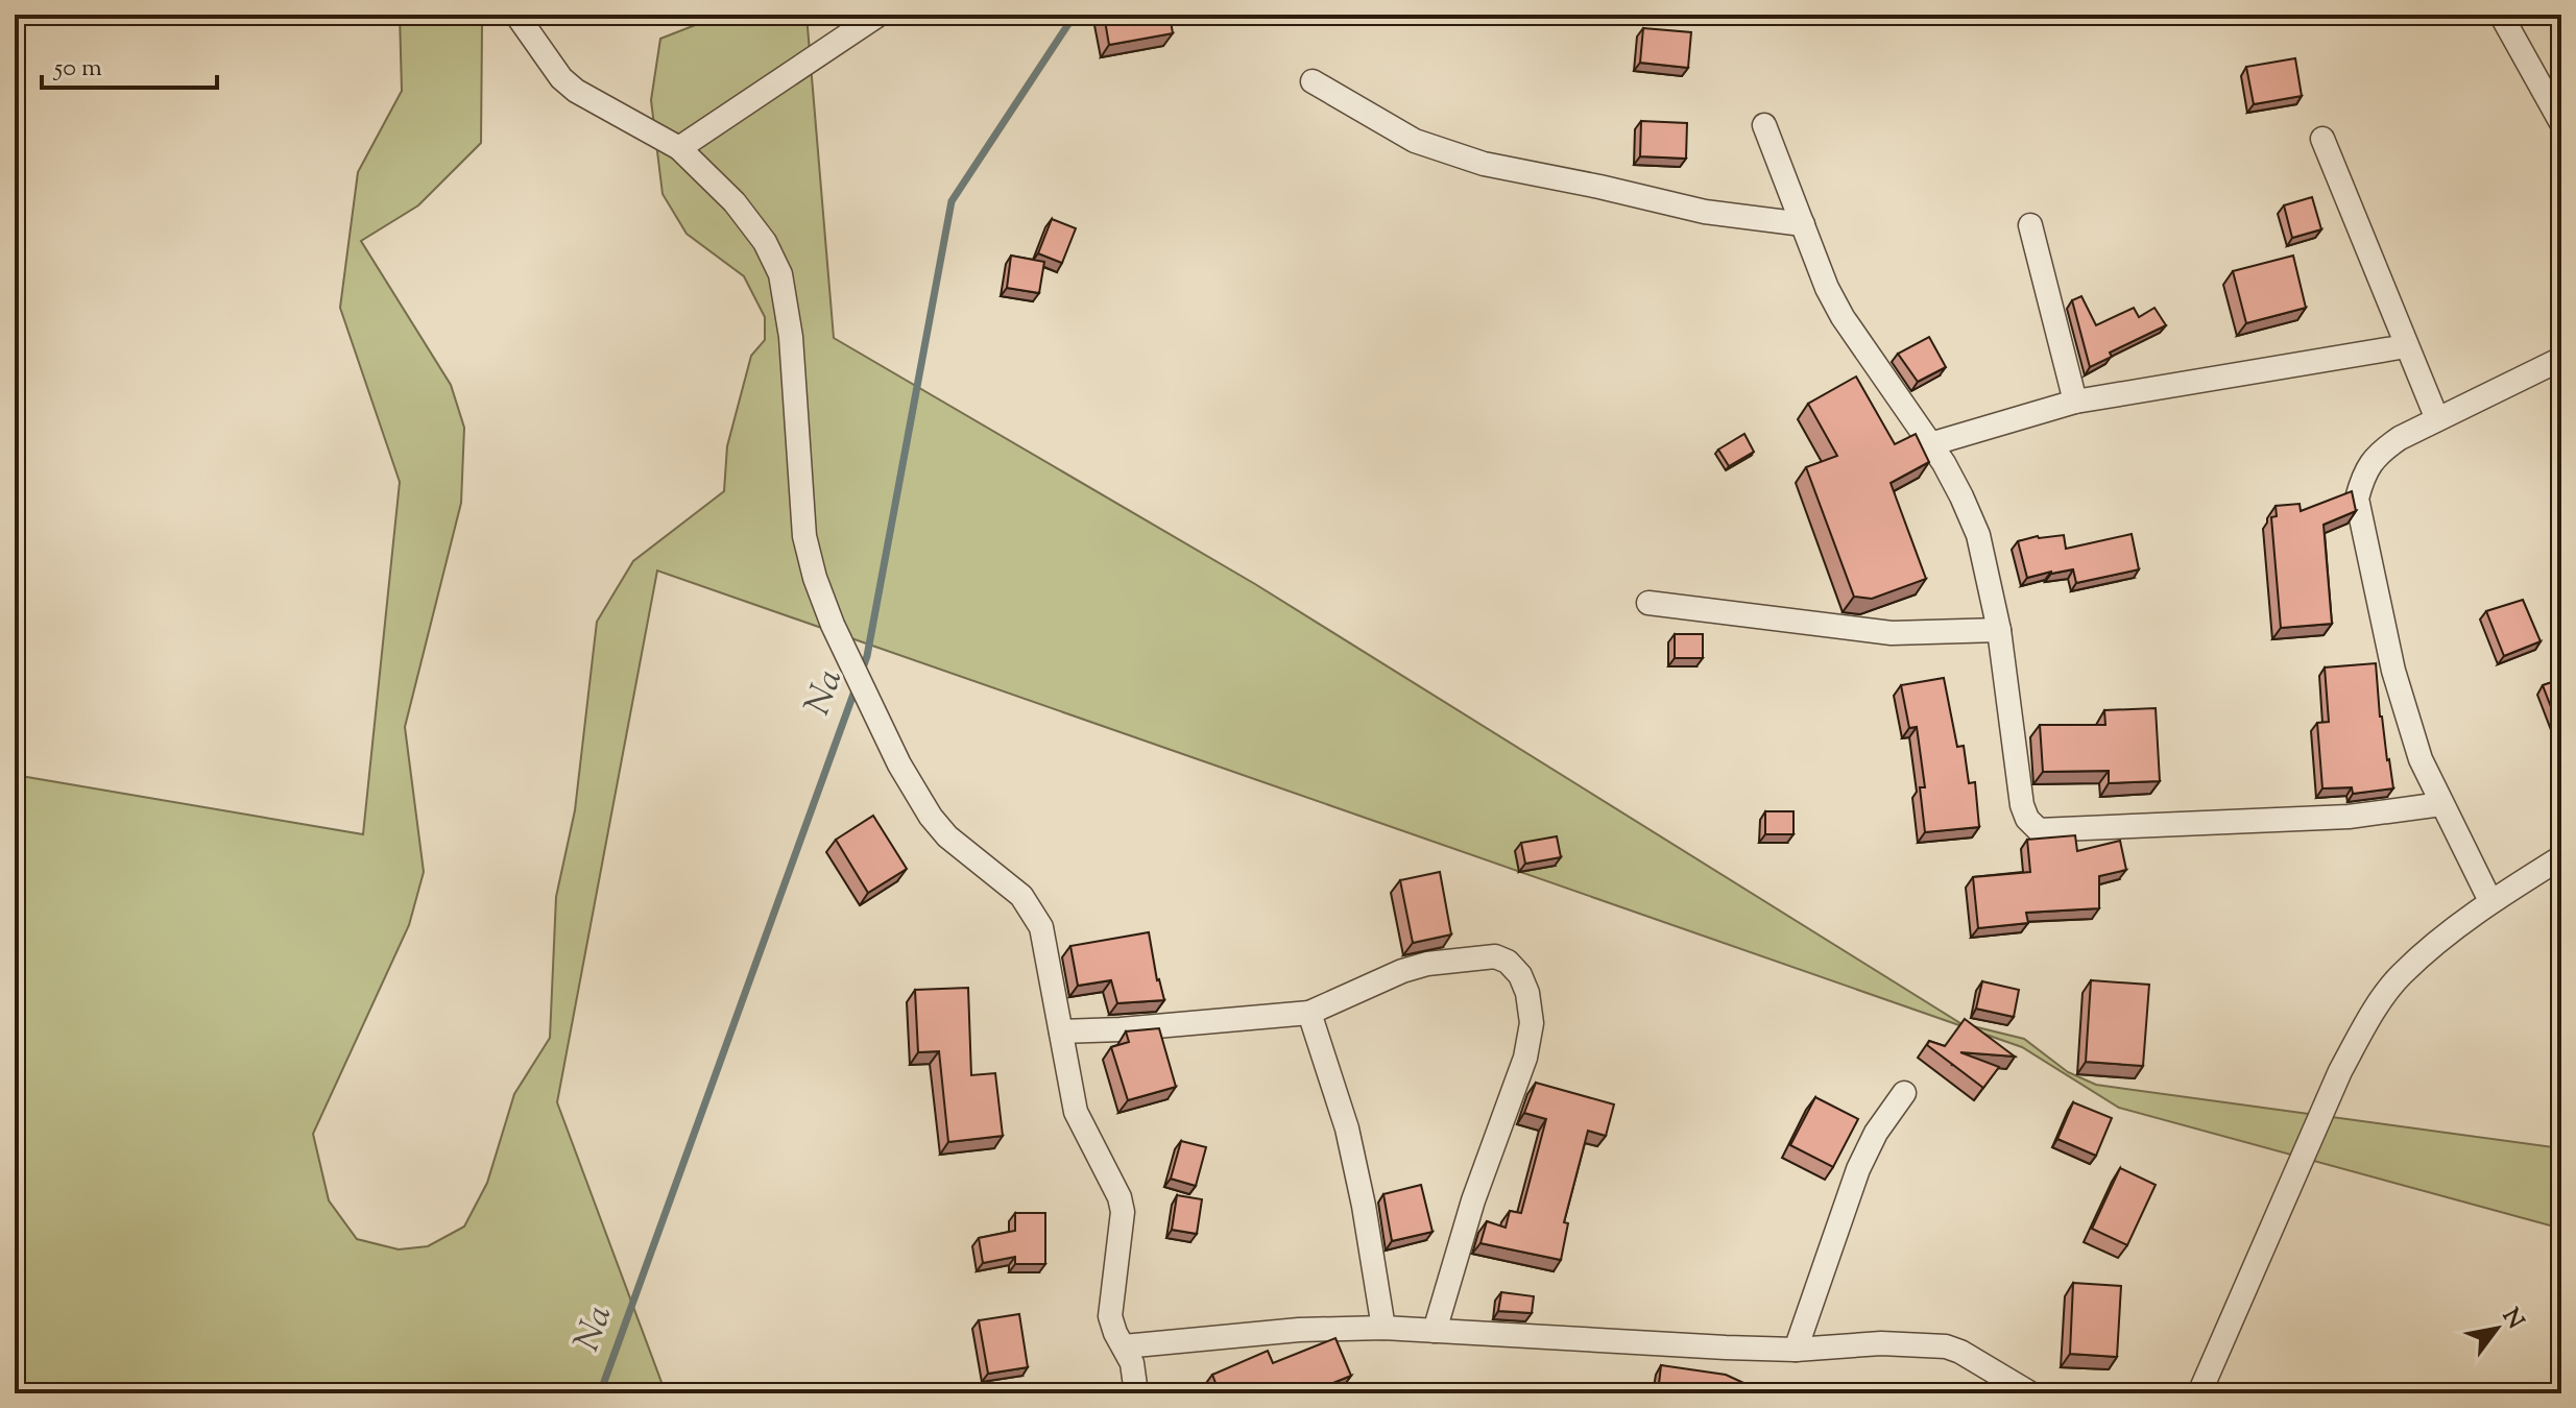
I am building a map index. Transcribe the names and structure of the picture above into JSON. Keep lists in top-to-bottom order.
{
  "water": ["Na"],
  "scale_bar": "50 m",
  "north": "top right"
}
